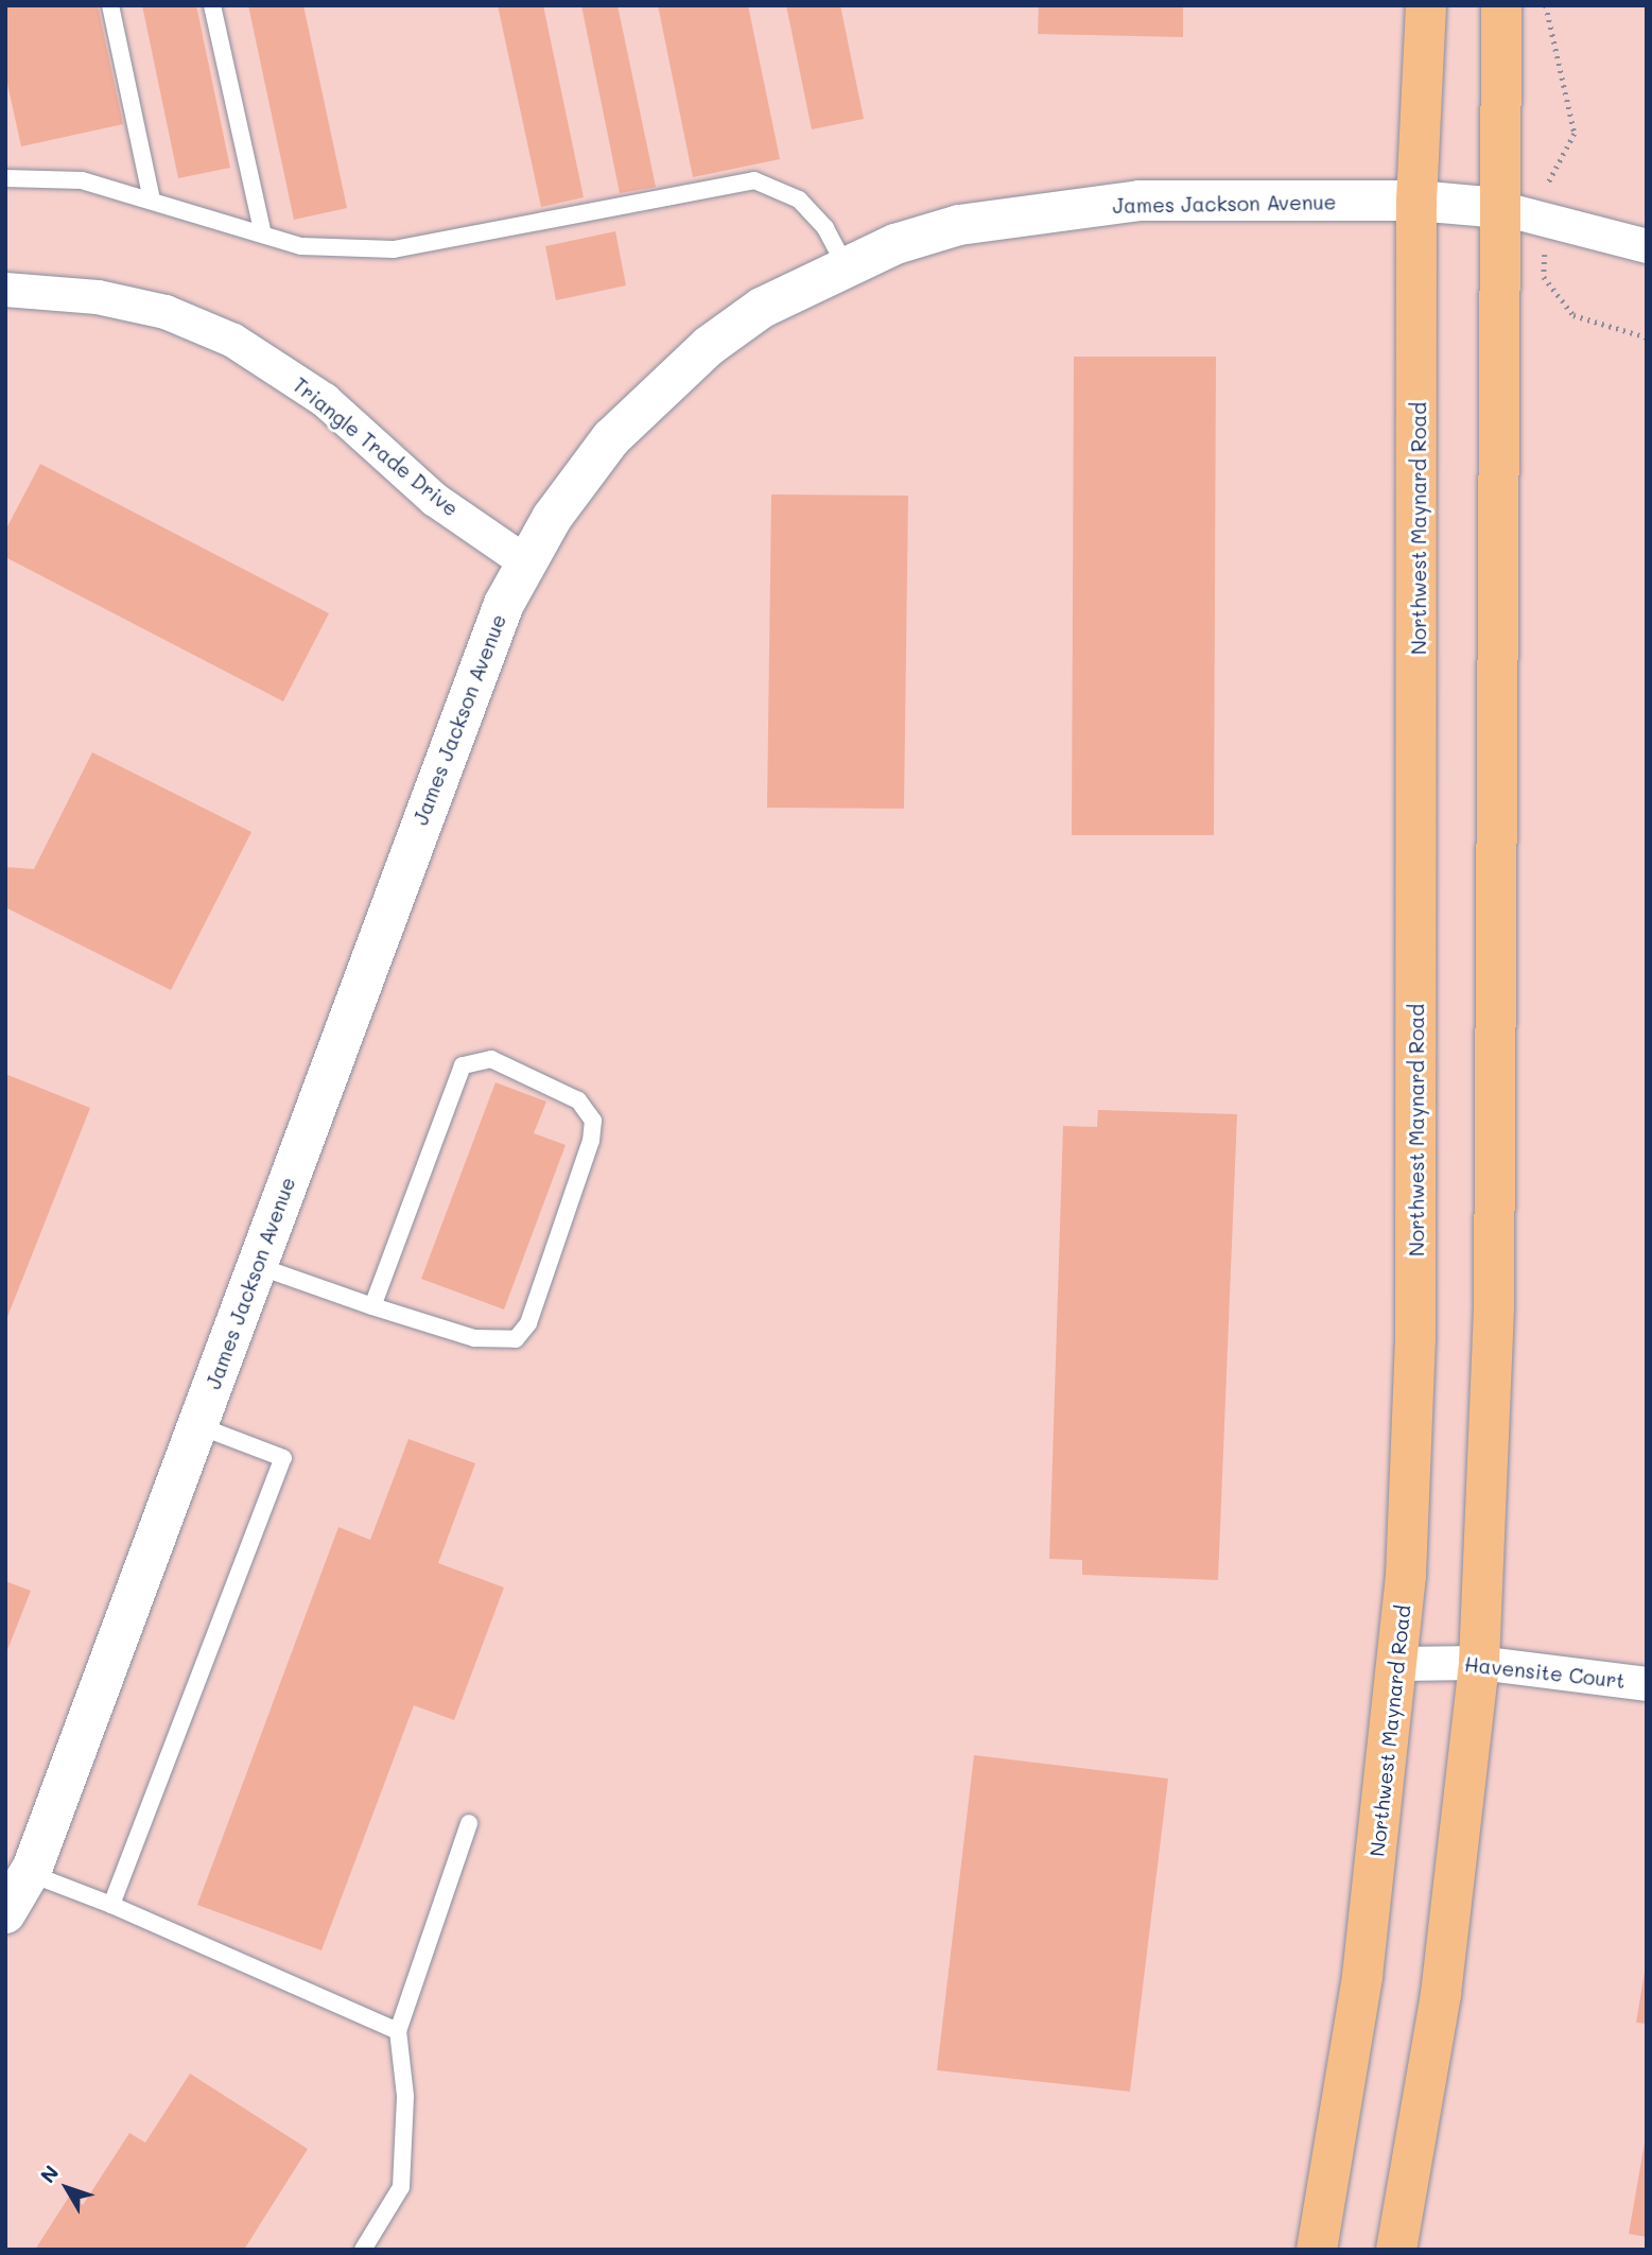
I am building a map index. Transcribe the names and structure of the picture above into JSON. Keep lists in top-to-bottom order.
{
  "streets": {
    "main road": ["Northwest Maynard Road"],
    "street": ["James Jackson Avenue", "Triangle Trade Drive", "Havensite Court"]
  },
  "crossings": [
    ["James Jackson Avenue", "Triangle Trade Drive"],
    ["James Jackson Avenue", "Northwest Maynard Road"],
    ["Northwest Maynard Road", "Havensite Court"]
  ],
  "north": "top left"
}
